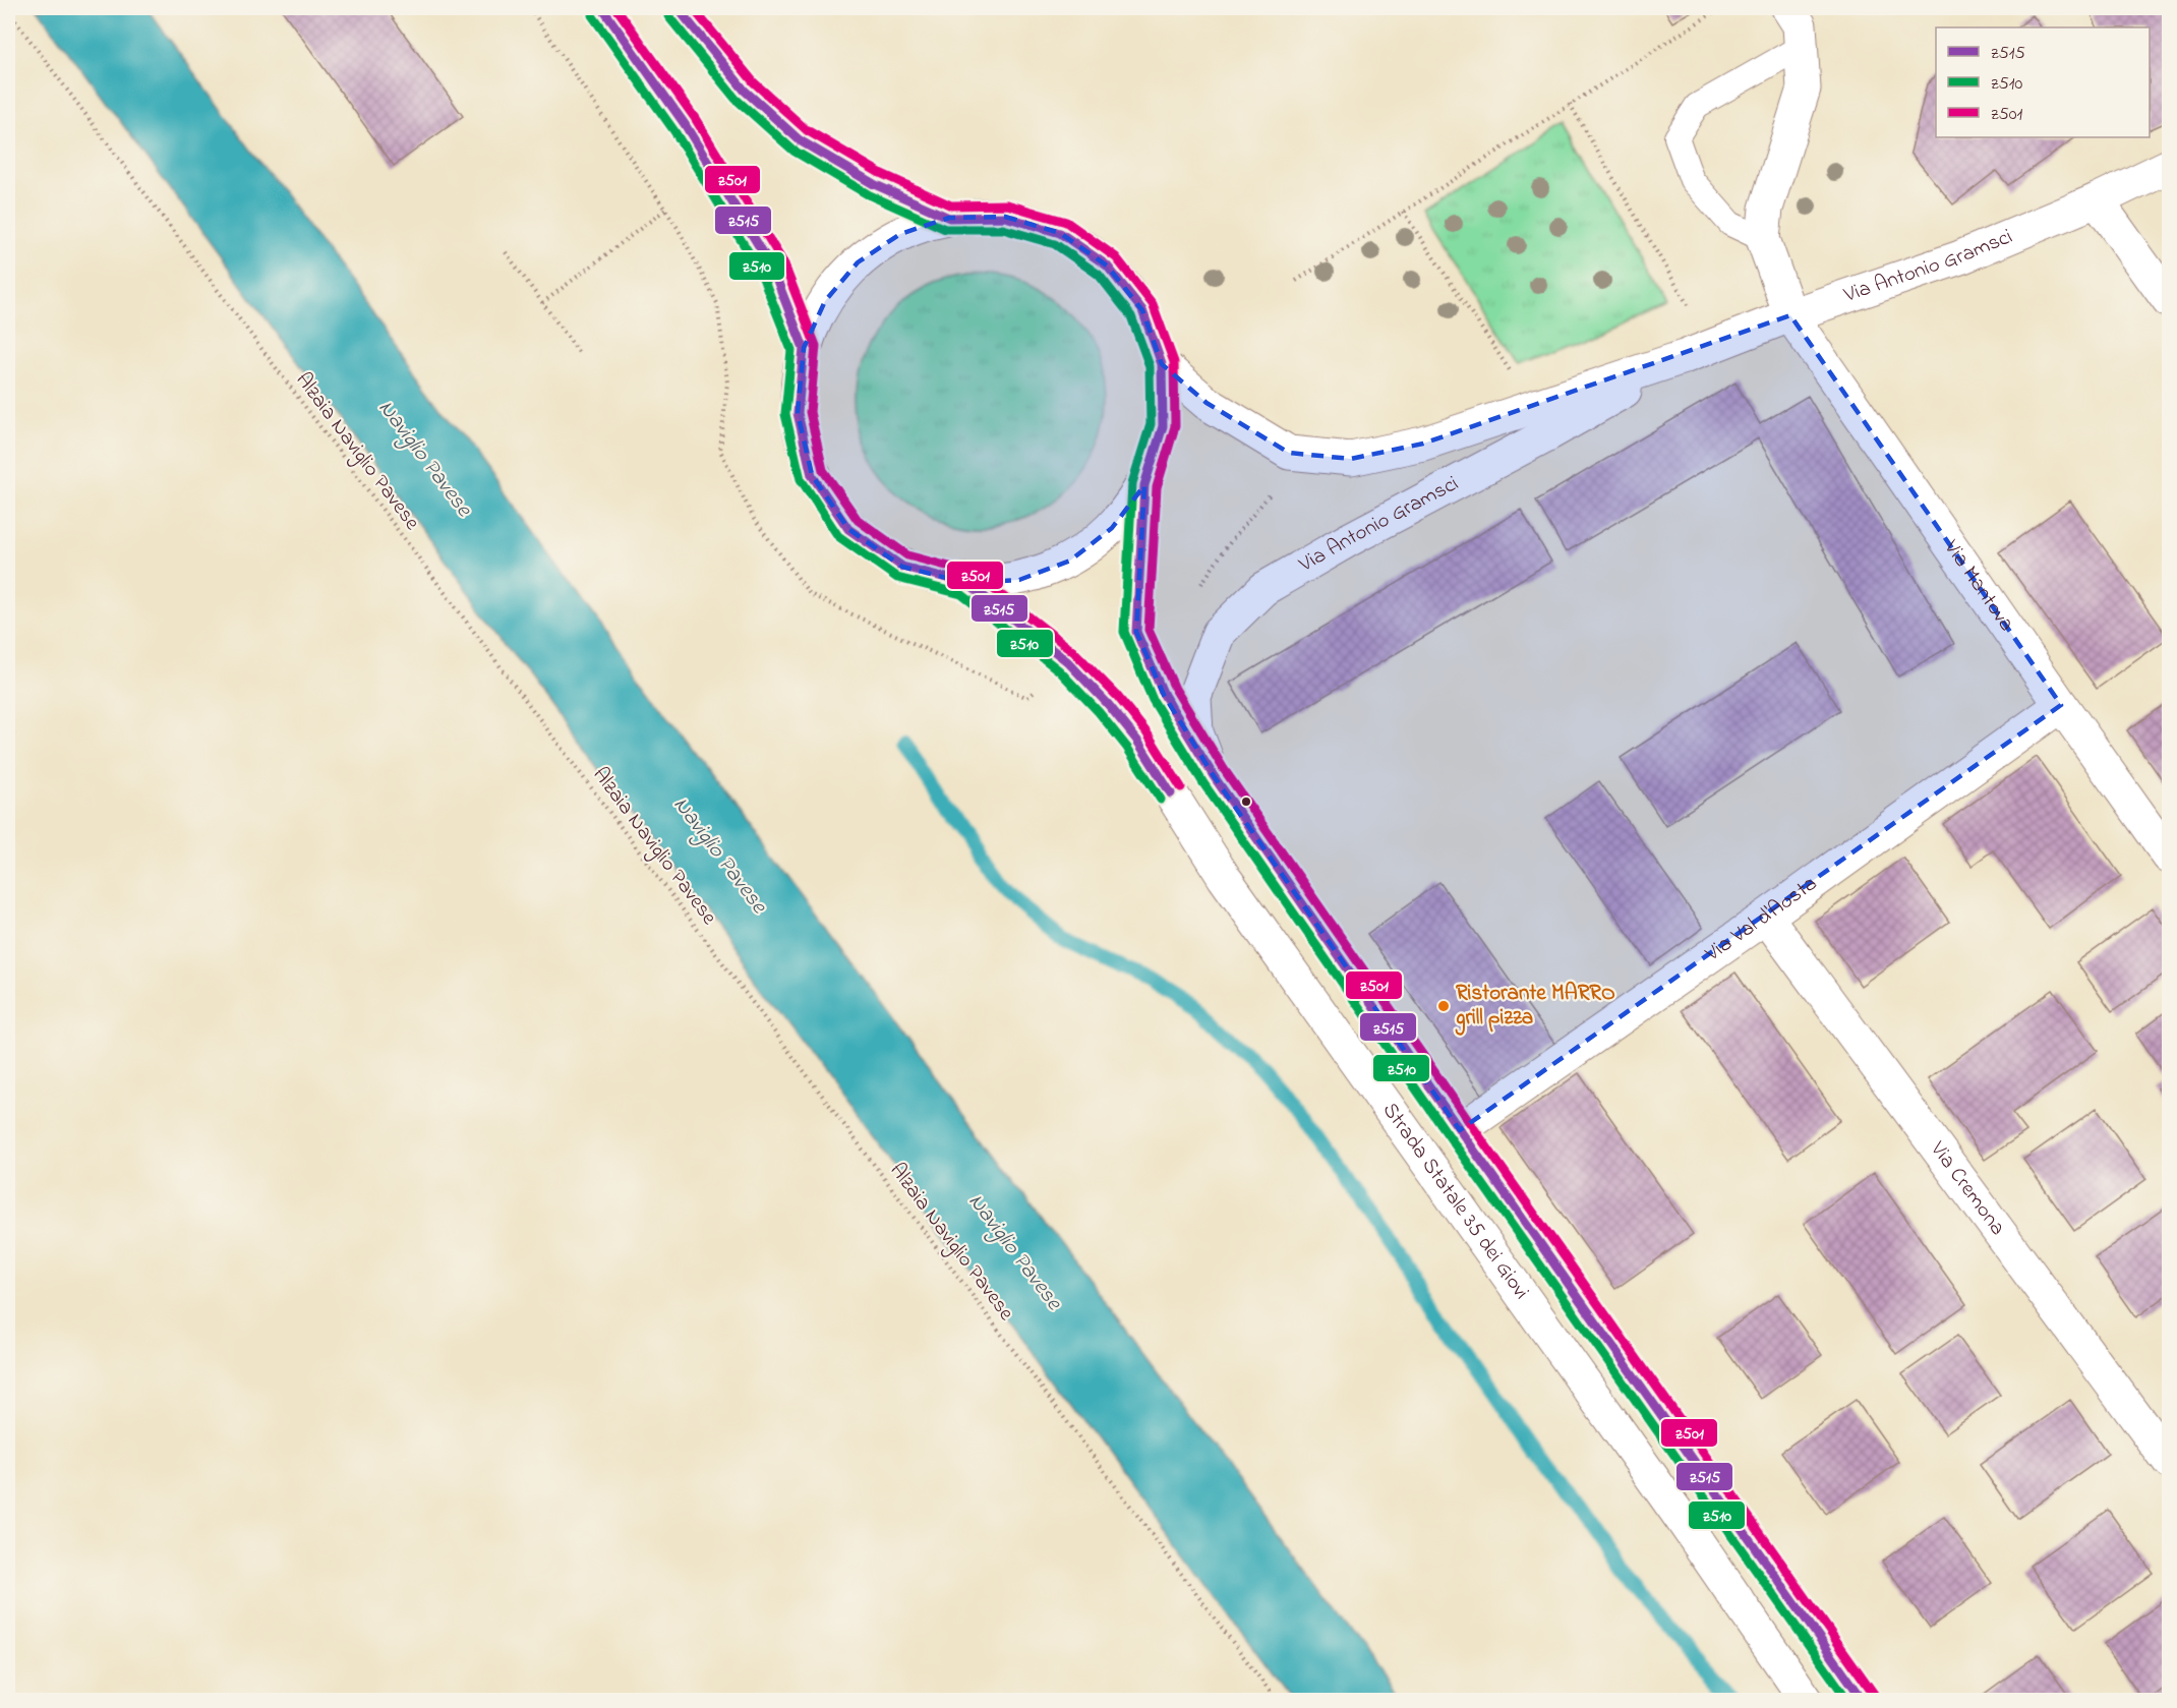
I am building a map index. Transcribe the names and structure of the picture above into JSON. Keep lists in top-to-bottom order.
{
  "streets": {
    "main road": [
      "Via Antonio Gramsci",
      "Via Mantova",
      "Via Val d'Aosta",
      "Via Cremona",
      "Strada Statale 35 dei Giovi"
    ],
    "path": ["Alzaia Naviglio Pavese"]
  },
  "crossings": [
    ["Via Antonio Gramsci", "Via Mantova"],
    ["Via Antonio Gramsci", "Strada Statale 35 dei Giovi"],
    ["Via Mantova", "Via Val d'Aosta"],
    ["Via Val d'Aosta", "Via Cremona"],
    ["Via Val d'Aosta", "Strada Statale 35 dei Giovi"]
  ],
  "water": ["Naviglio Pavese"],
  "places": ["Ristorante MARRO grill pizza"],
  "lines": ["transit line z515", "transit line z501", "transit line z510"],
  "legend": ["z515", "z510", "z501"]
}
